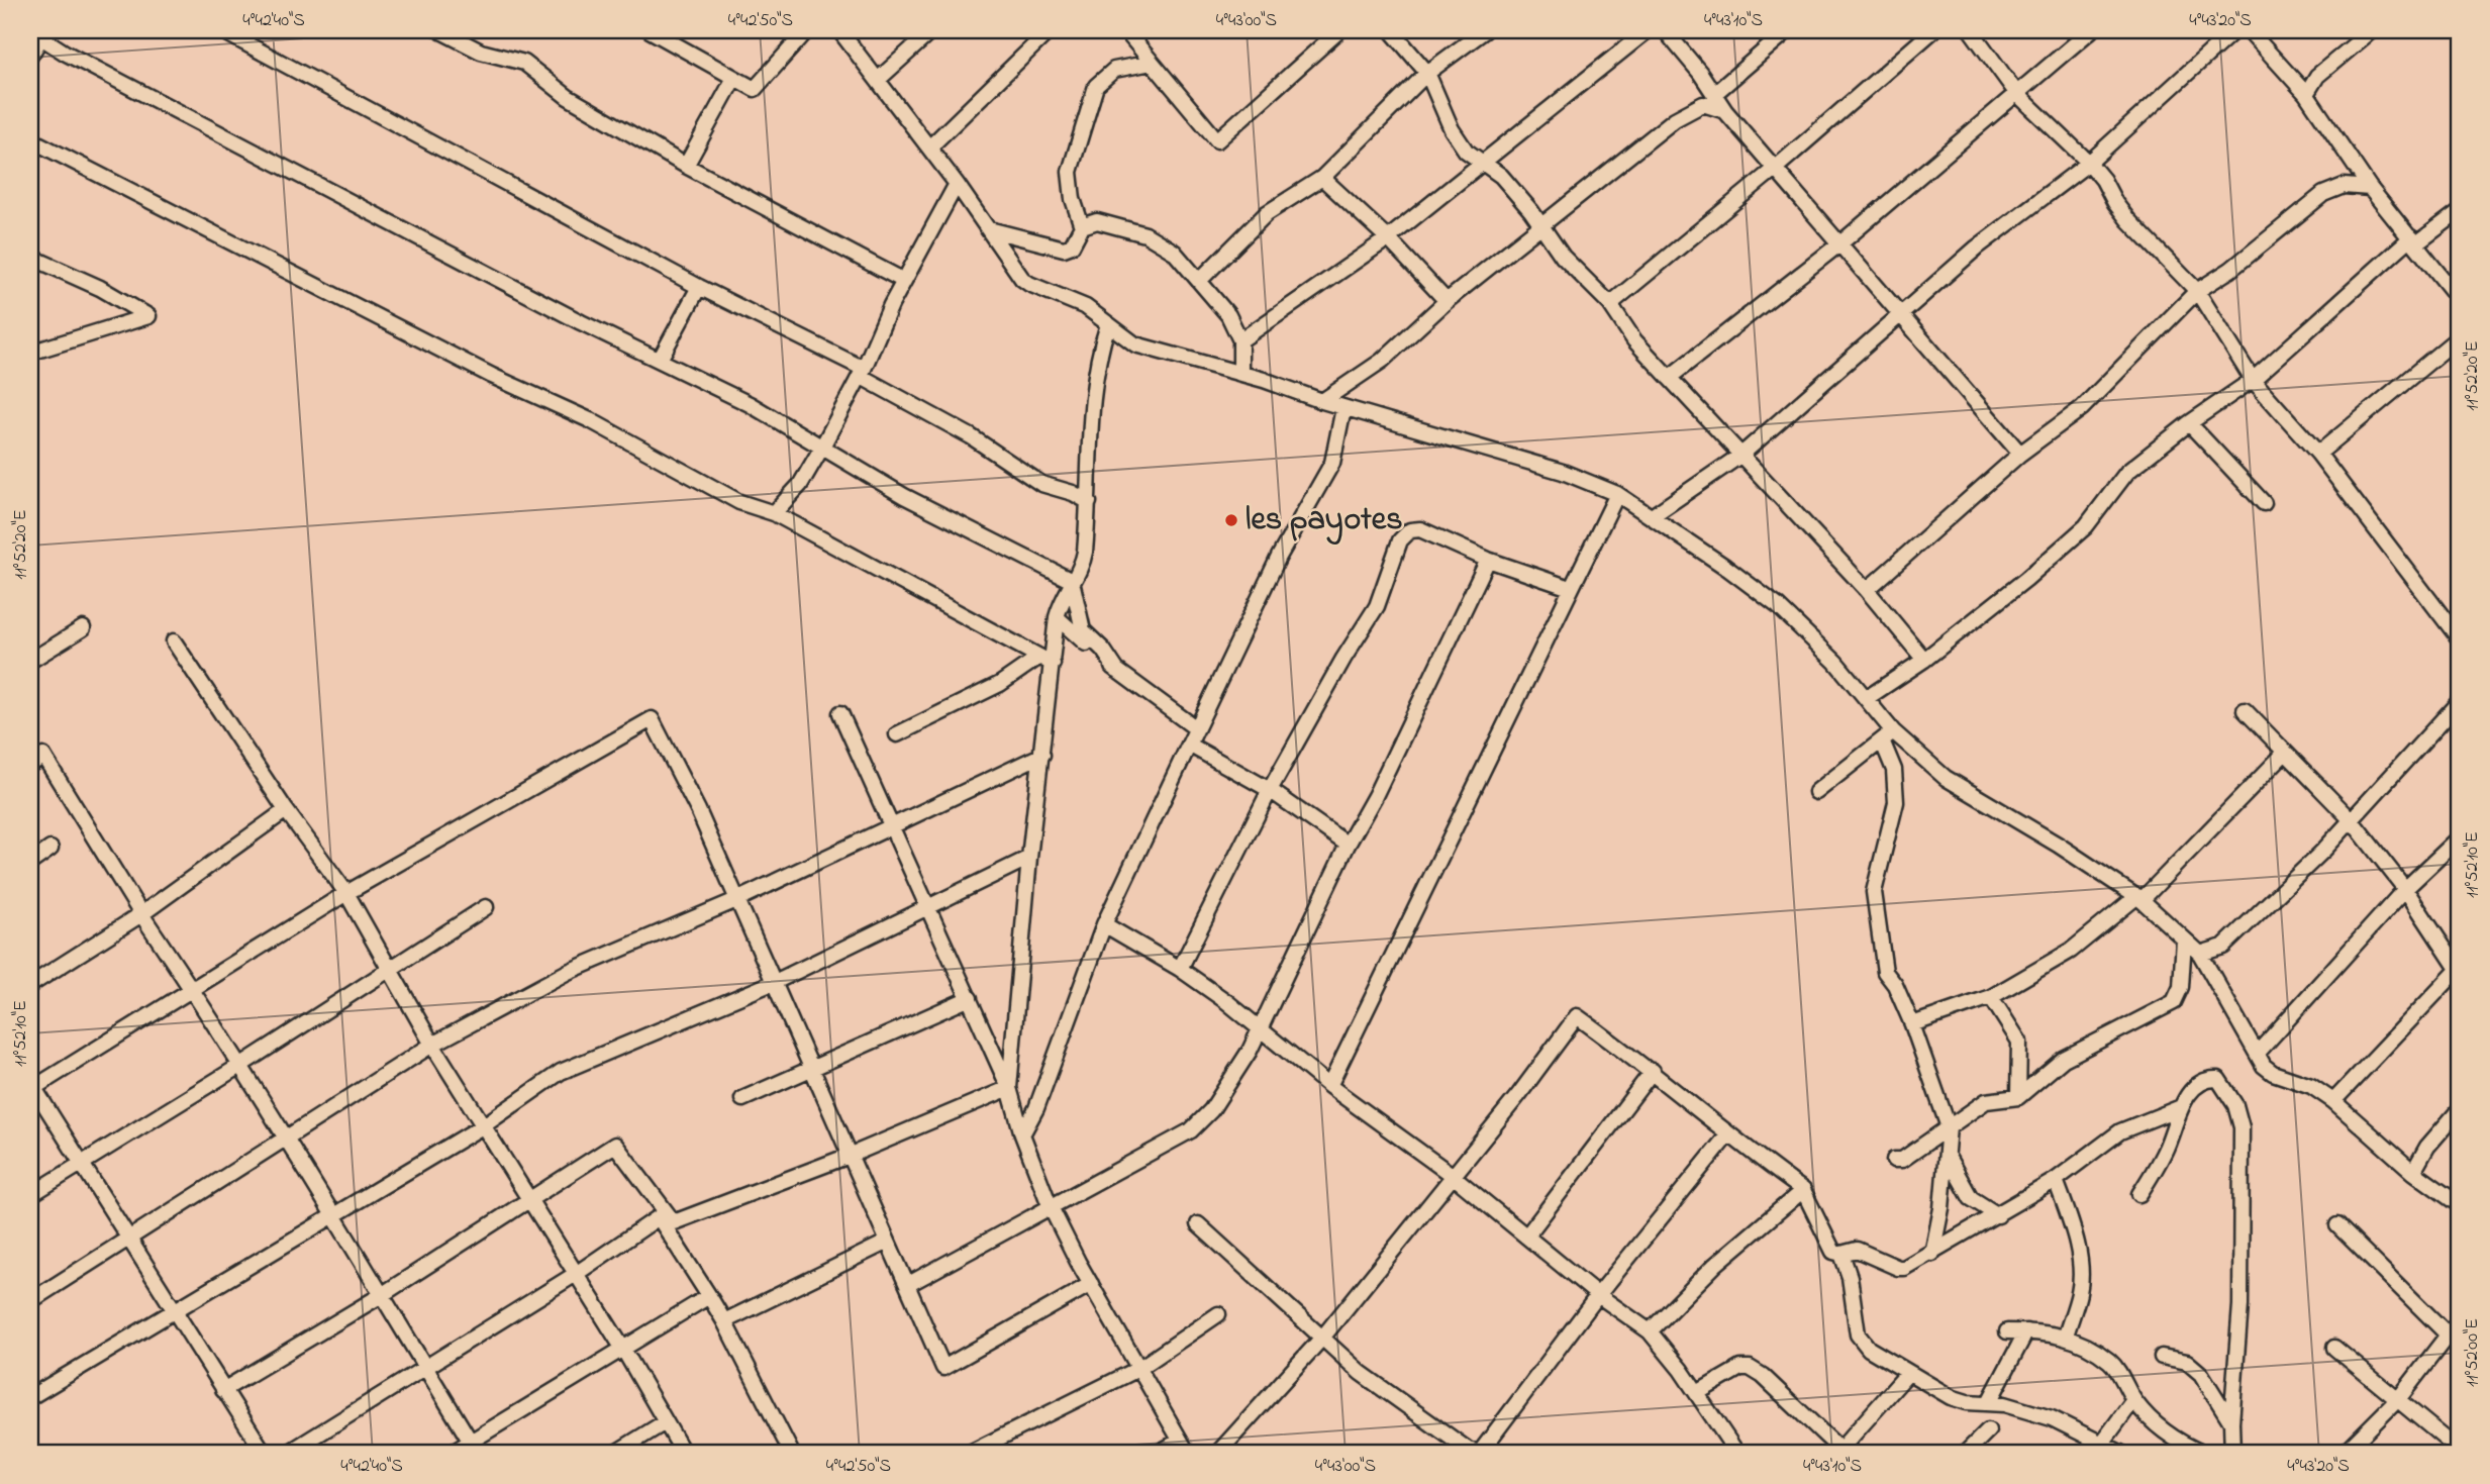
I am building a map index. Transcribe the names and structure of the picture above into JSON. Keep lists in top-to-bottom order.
{
  "places": ["les payotes"],
  "coordinates": [
    "4°42'40\"S",
    "4°42'50\"S",
    "4°43'00\"S",
    "4°43'10\"S",
    "4°43'20\"S",
    "11°52'20\"E",
    "11°52'10\"E",
    "11°52'00\"E"
  ]
}
